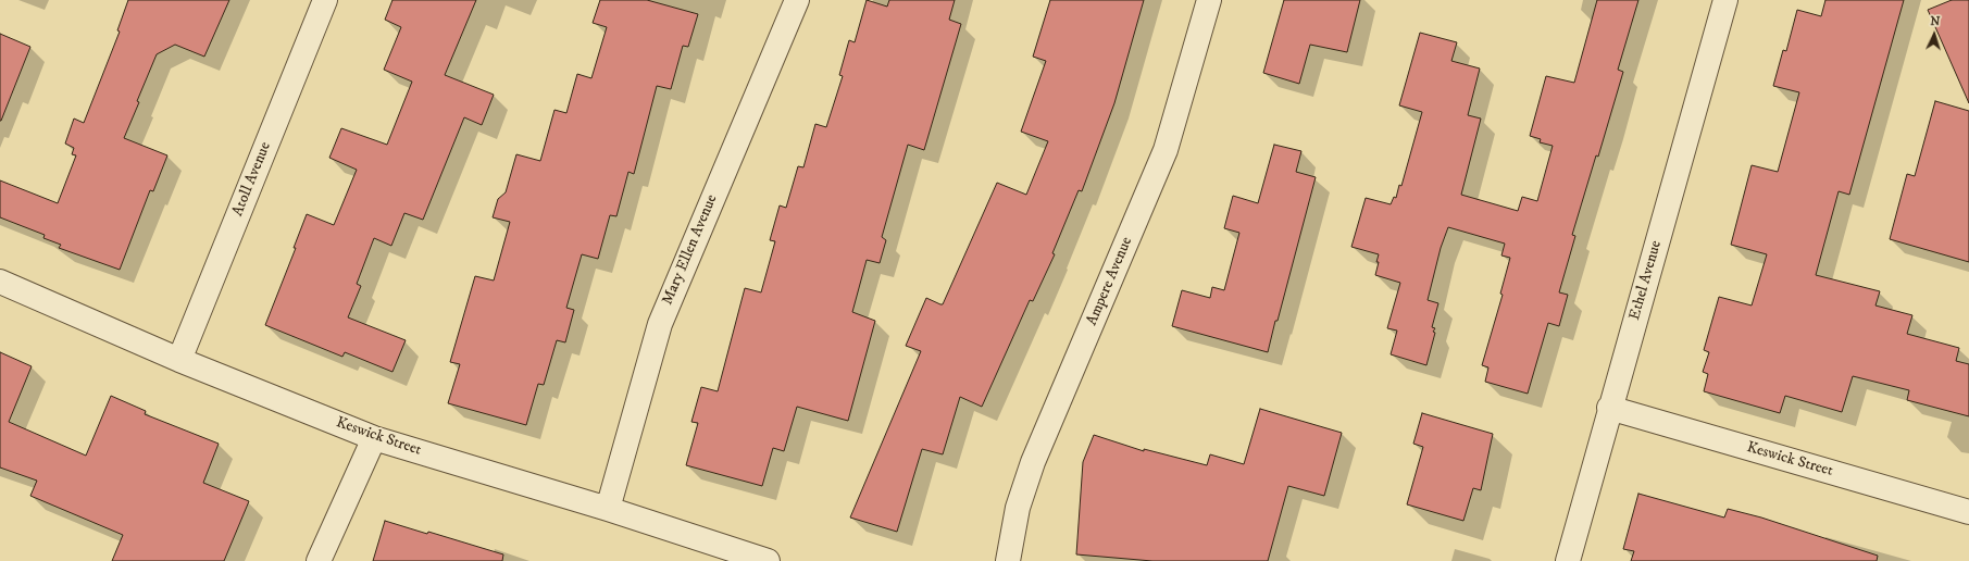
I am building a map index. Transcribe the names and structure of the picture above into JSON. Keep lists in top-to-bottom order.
{
  "streets": {
    "street": [
      "Atoll Avenue",
      "Mary Ellen Avenue",
      "Ethel Avenue",
      "Ampere Avenue",
      "Keswick Street"
    ]
  },
  "crossings": [
    ["Atoll Avenue", "Keswick Street"],
    ["Mary Ellen Avenue", "Keswick Street"],
    ["Ethel Avenue", "Keswick Street"]
  ],
  "north": "top"
}
